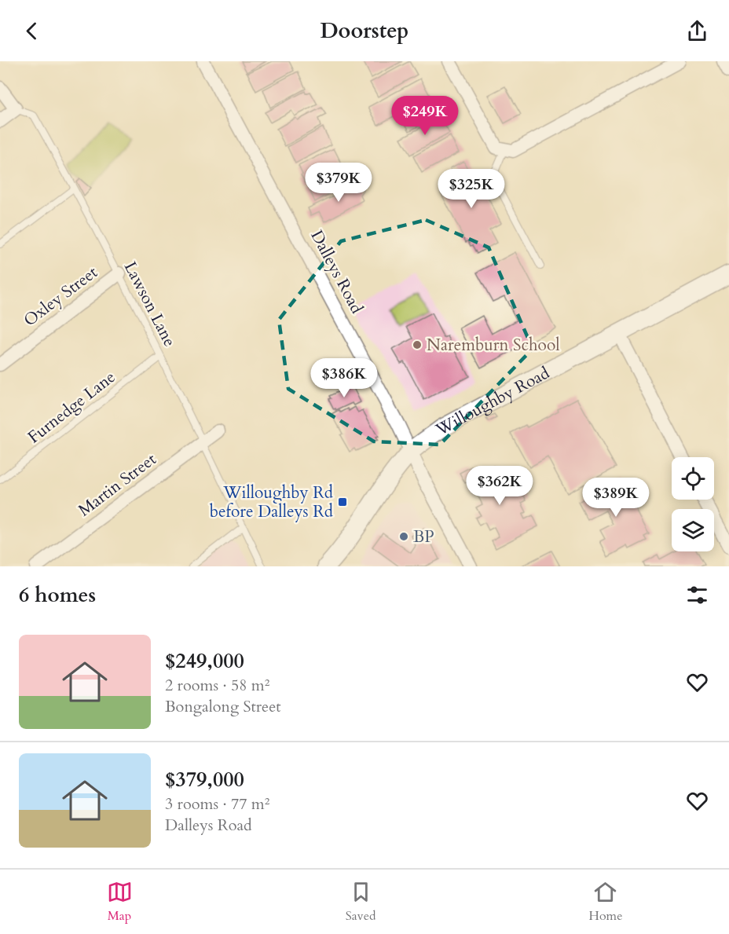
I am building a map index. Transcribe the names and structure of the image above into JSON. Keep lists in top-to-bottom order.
{
  "streets": {
    "main road": ["Willoughby Road"],
    "street": ["Dalleys Road", "Oxley Street", "Martin Street"],
    "lane": ["Lawson Lane", "Furnedge Lane"]
  },
  "crossings": [
    ["Dalleys Road", "Willoughby Road"],
    ["Oxley Street", "Lawson Lane"],
    ["Lawson Lane", "Furnedge Lane"],
    ["Lawson Lane", "Martin Street"]
  ],
  "places": {
    "other": ["Naremburn School", "BP"],
    "transit": ["Willoughby Rd before Dalleys Rd"]
  },
  "page": {
    "header": "Doorstep",
    "price": [
      "$249K",
      "$379K",
      "$325K",
      "$386K",
      "$362K",
      "$389K"
    ],
    "heading": "6 homes",
    "list": [
      {
        "name": "$249,000",
        "note": "2 rooms · 58 m² · Bongalong Street"
      },
      {
        "name": "$379,000",
        "note": "3 rooms · 77 m² · Dalleys Road"
      }
    ],
    "tabs": ["Map", "Saved", "Home"]
  }
}
